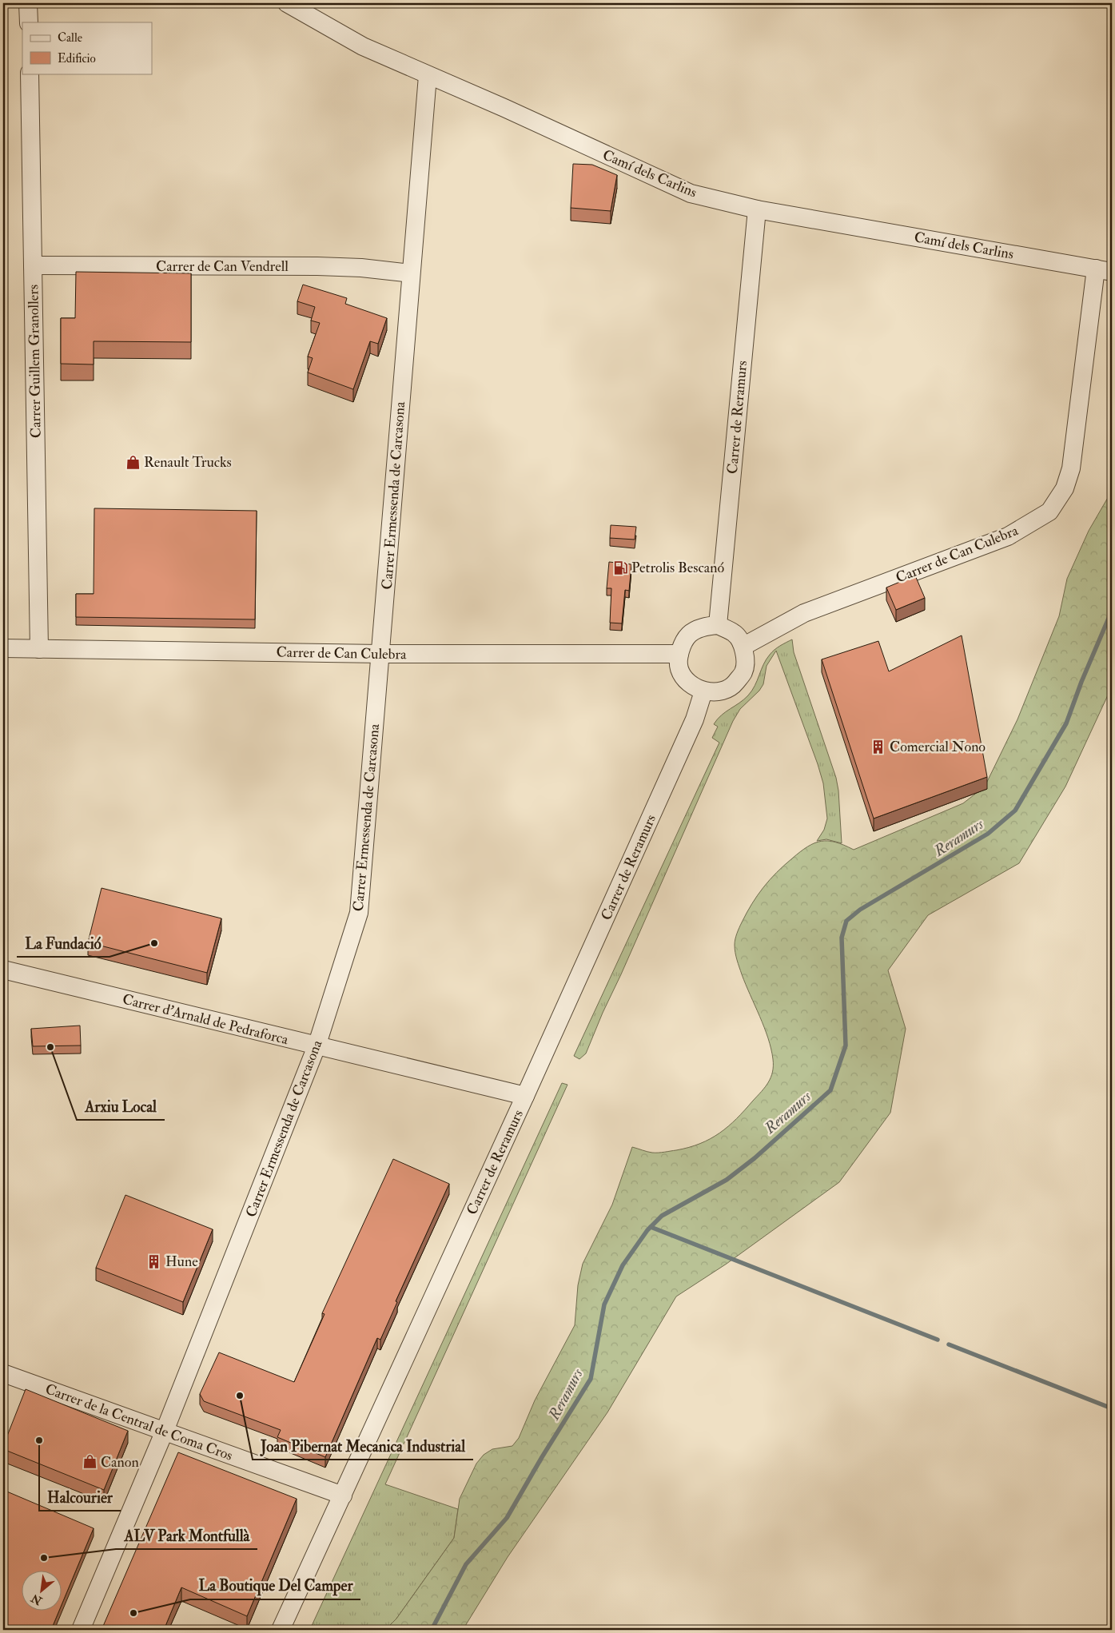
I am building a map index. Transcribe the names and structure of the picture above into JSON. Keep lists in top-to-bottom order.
{
  "streets": {
    "street": [
      "Camí dels Carlins",
      "Carrer de Can Vendrell",
      "Carrer Guillem Granollers",
      "Carrer de Reramurs",
      "Carrer Ermessenda de Carcasona",
      "Carrer de Can Culebra",
      "Carrer d'Arnald de Pedraforca",
      "Carrer de la Central de Coma Cros"
    ]
  },
  "crossings": [
    ["Camí dels Carlins", "Carrer de Reramurs"],
    ["Camí dels Carlins", "Carrer Ermessenda de Carcasona"],
    ["Camí dels Carlins", "Carrer de Can Culebra"],
    ["Carrer de Can Vendrell", "Carrer Guillem Granollers"],
    ["Carrer de Can Vendrell", "Carrer Ermessenda de Carcasona"],
    ["Carrer Guillem Granollers", "Carrer de Can Culebra"],
    ["Carrer de Reramurs", "Carrer de Can Culebra"],
    ["Carrer de Reramurs", "Carrer d'Arnald de Pedraforca"],
    ["Carrer de Reramurs", "Carrer de la Central de Coma Cros"],
    ["Carrer Ermessenda de Carcasona", "Carrer de Can Culebra"],
    ["Carrer Ermessenda de Carcasona", "Carrer d'Arnald de Pedraforca"],
    ["Carrer Ermessenda de Carcasona", "Carrer de la Central de Coma Cros"]
  ],
  "water": ["Reramurs"],
  "places": {
    "shop": ["Renault Trucks", "Canon"],
    "fuel station": ["Petrolis Bescanó"],
    "building": ["Comercial Nono", "Hune"],
    "other": [
      "La Fundació",
      "Arxiu Local",
      "Joan Pibernat Mecanica Industrial",
      "Halcourier",
      "ALV Park Montfullà",
      "La Boutique Del Camper"
    ]
  },
  "legend": ["Calle", "Edificio"],
  "north": "bottom left"
}
